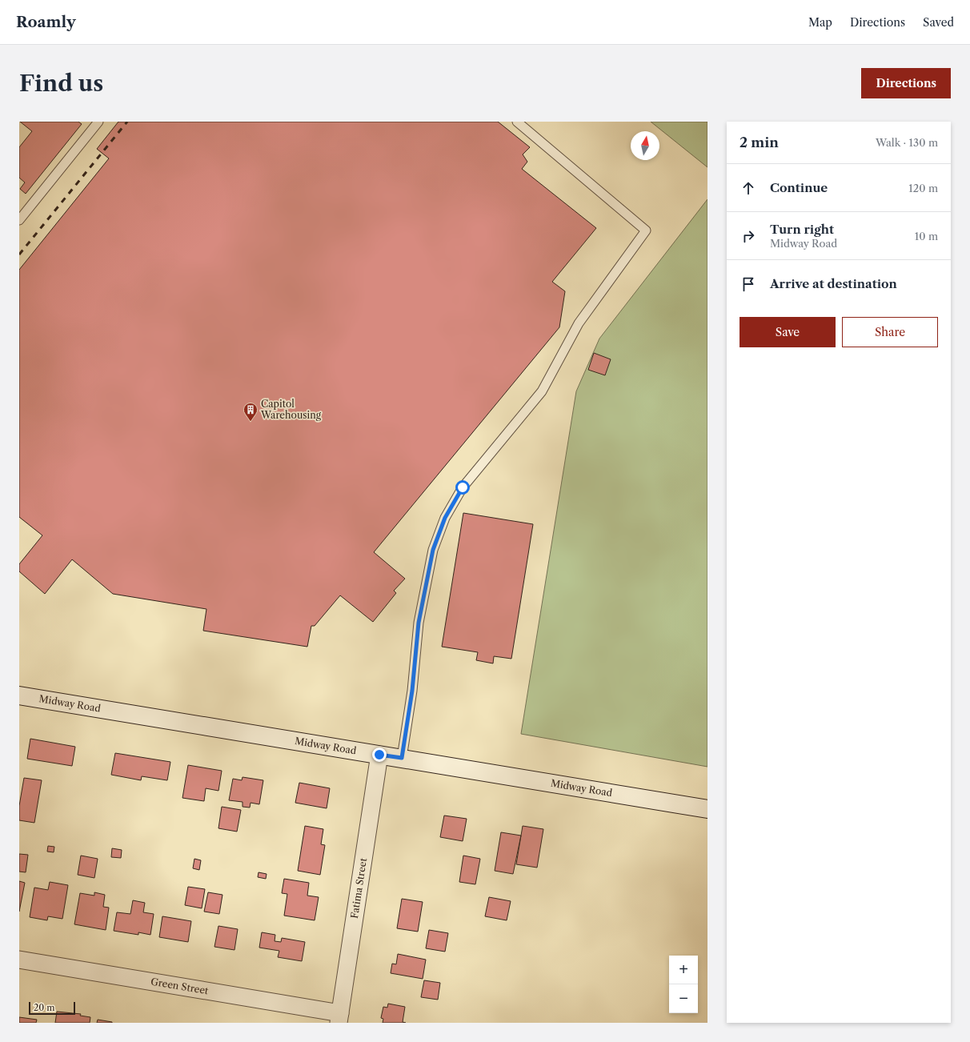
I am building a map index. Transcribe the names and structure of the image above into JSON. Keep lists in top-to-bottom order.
{
  "streets": {
    "main road": ["Midway Road"],
    "street": ["Fatima Street", "Green Street"]
  },
  "crossings": [
    ["Midway Road", "Fatima Street"],
    ["Fatima Street", "Green Street"]
  ],
  "places": {
    "building": ["Capitol Warehousing"]
  },
  "scale_bar": "20 m",
  "north": "top",
  "page": {
    "header": "Roamly",
    "nav": ["Map", "Directions", "Saved"],
    "buttons": [
      "Directions",
      ["Save", "Share"]
    ],
    "title": "Find us",
    "heading": ["2 min", "Walk · 130 m"],
    "list": [
      ["Continue", "120 m"],
      ["Turn right", "Midway Road", "10 m"],
      "Arrive at destination"
    ],
    "map_buttons": ["+", "−"],
    "scale": "20 m"
  }
}
